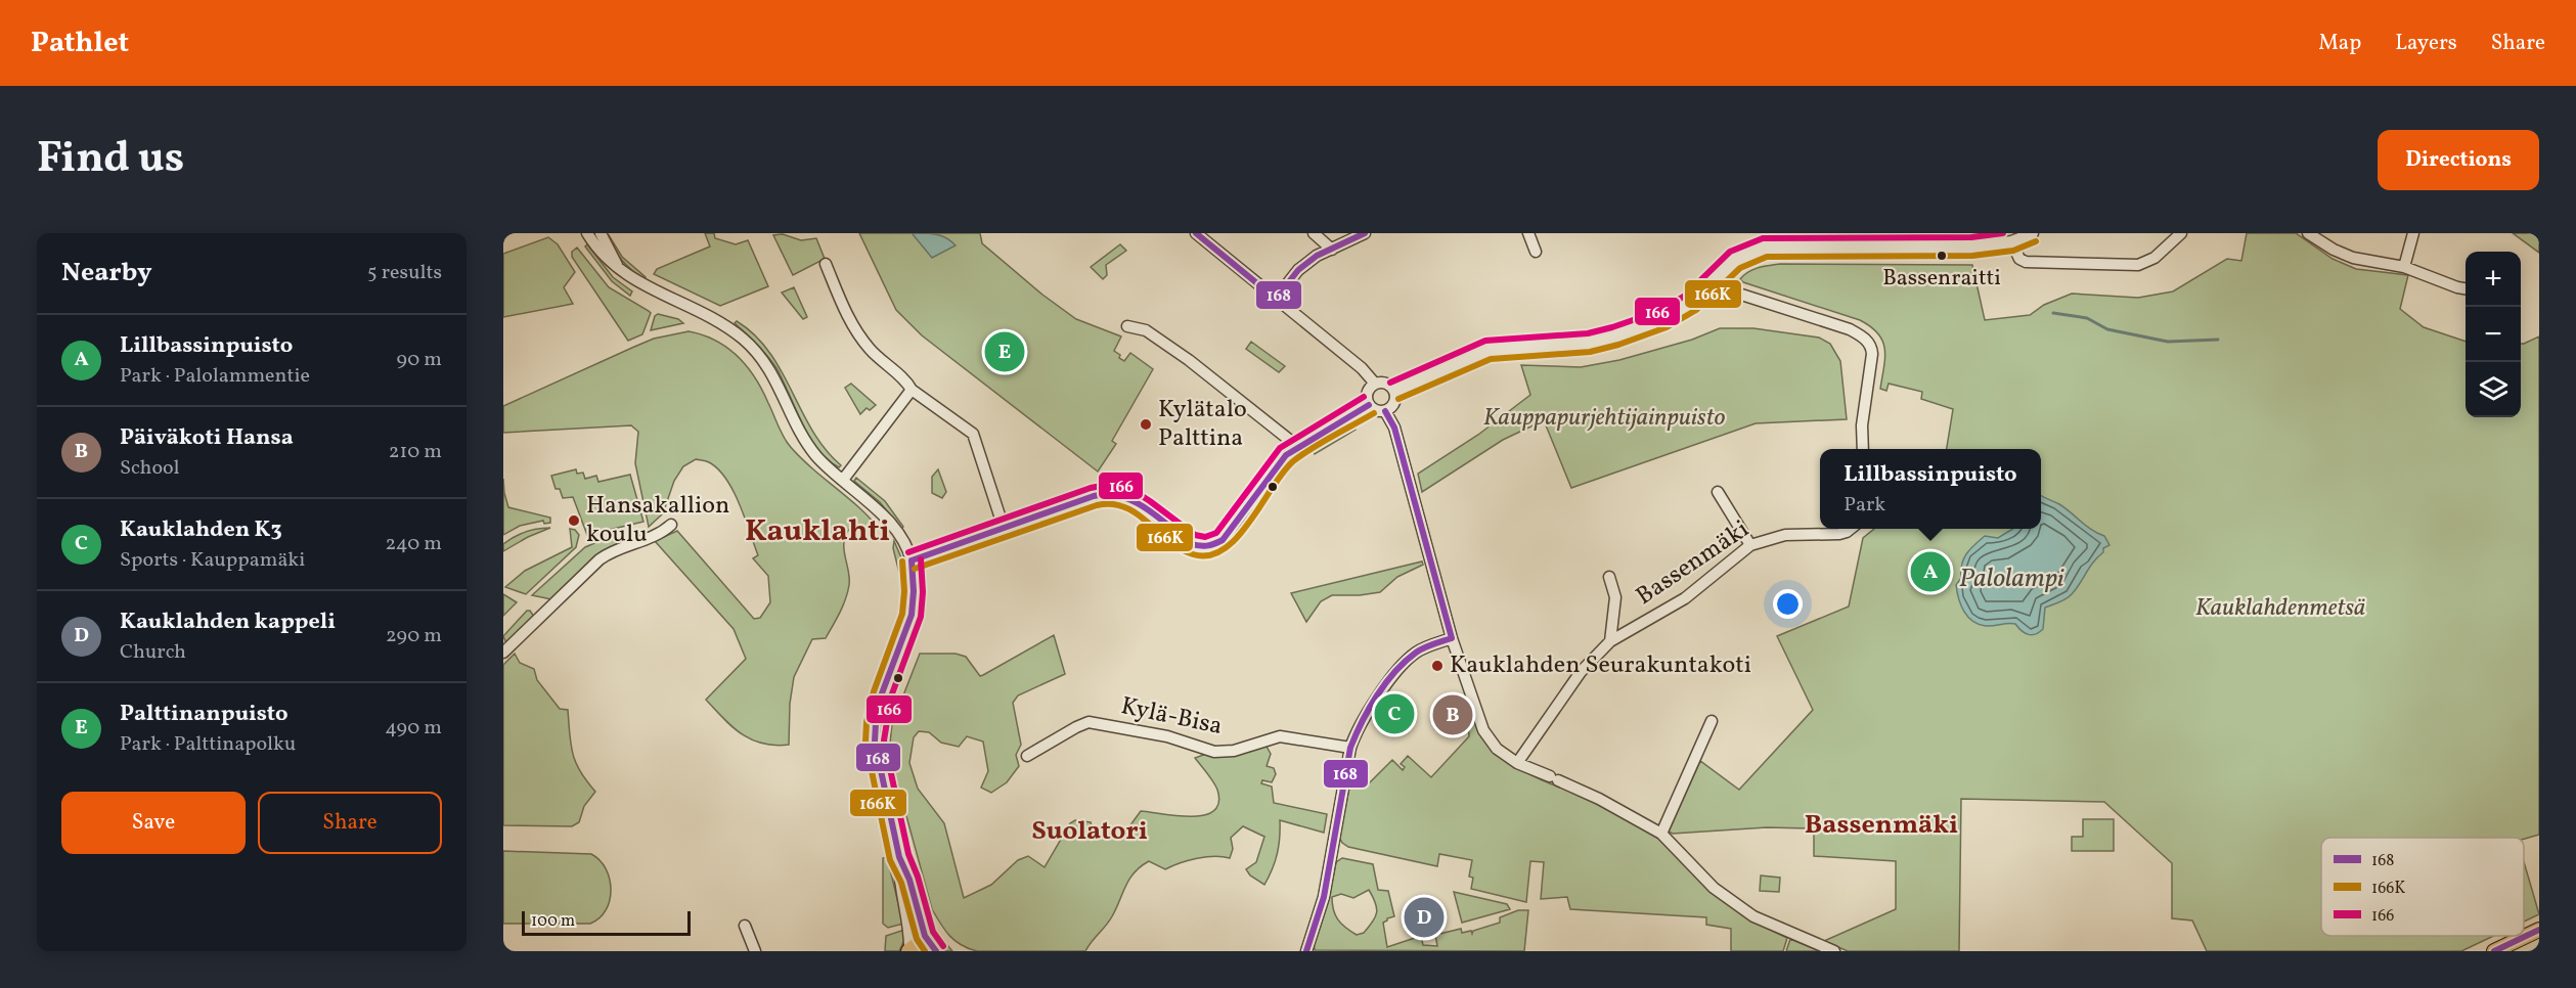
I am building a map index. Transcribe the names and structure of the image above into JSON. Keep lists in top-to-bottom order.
{
  "streets": {
    "street": ["Bassenmäki", "Kylä-Bisa"]
  },
  "districts": ["Kauklahti", "Bassenmäki", "Suolatori"],
  "water": ["Palolampi"],
  "parks": ["Kauppapurjehtijainpuisto", "Kauklahdenmetsä"],
  "places": [
    "Bassenraitti",
    "Kylätalo Palttina",
    "Hansakallion koulu",
    "Kauklahden Seurakuntakoti"
  ],
  "lines": ["transit line 168", "transit line 166", "transit line 166K"],
  "legend": ["168", "166K", "166"],
  "scale_bar": "100 m",
  "page": {
    "header": "Pathlet",
    "nav": ["Map", "Layers", "Share"],
    "title": "Find us",
    "buttons": [
      "Directions",
      ["Save", "Share"]
    ],
    "heading": ["Nearby", "5 results"],
    "map_buttons": ["+", "−"],
    "list": [
      {
        "mark": "A",
        "name": "Lillbassinpuisto",
        "note": "Park · Palolammentie",
        "value": "90 m"
      },
      {
        "mark": "B",
        "name": "Päiväkoti Hansa",
        "note": "School",
        "value": "210 m"
      },
      {
        "mark": "C",
        "name": "Kauklahden K3",
        "note": "Sports · Kauppamäki",
        "value": "240 m"
      },
      {
        "mark": "D",
        "name": "Kauklahden kappeli",
        "note": "Church",
        "value": "290 m"
      },
      {
        "mark": "E",
        "name": "Palttinanpuisto",
        "note": "Park · Palttinapolku",
        "value": "490 m"
      }
    ],
    "pins": [
      "E",
      "A",
      "C",
      "B",
      "D"
    ],
    "popup": ["Lillbassinpuisto", "Park"],
    "scale": "100 m"
  }
}
